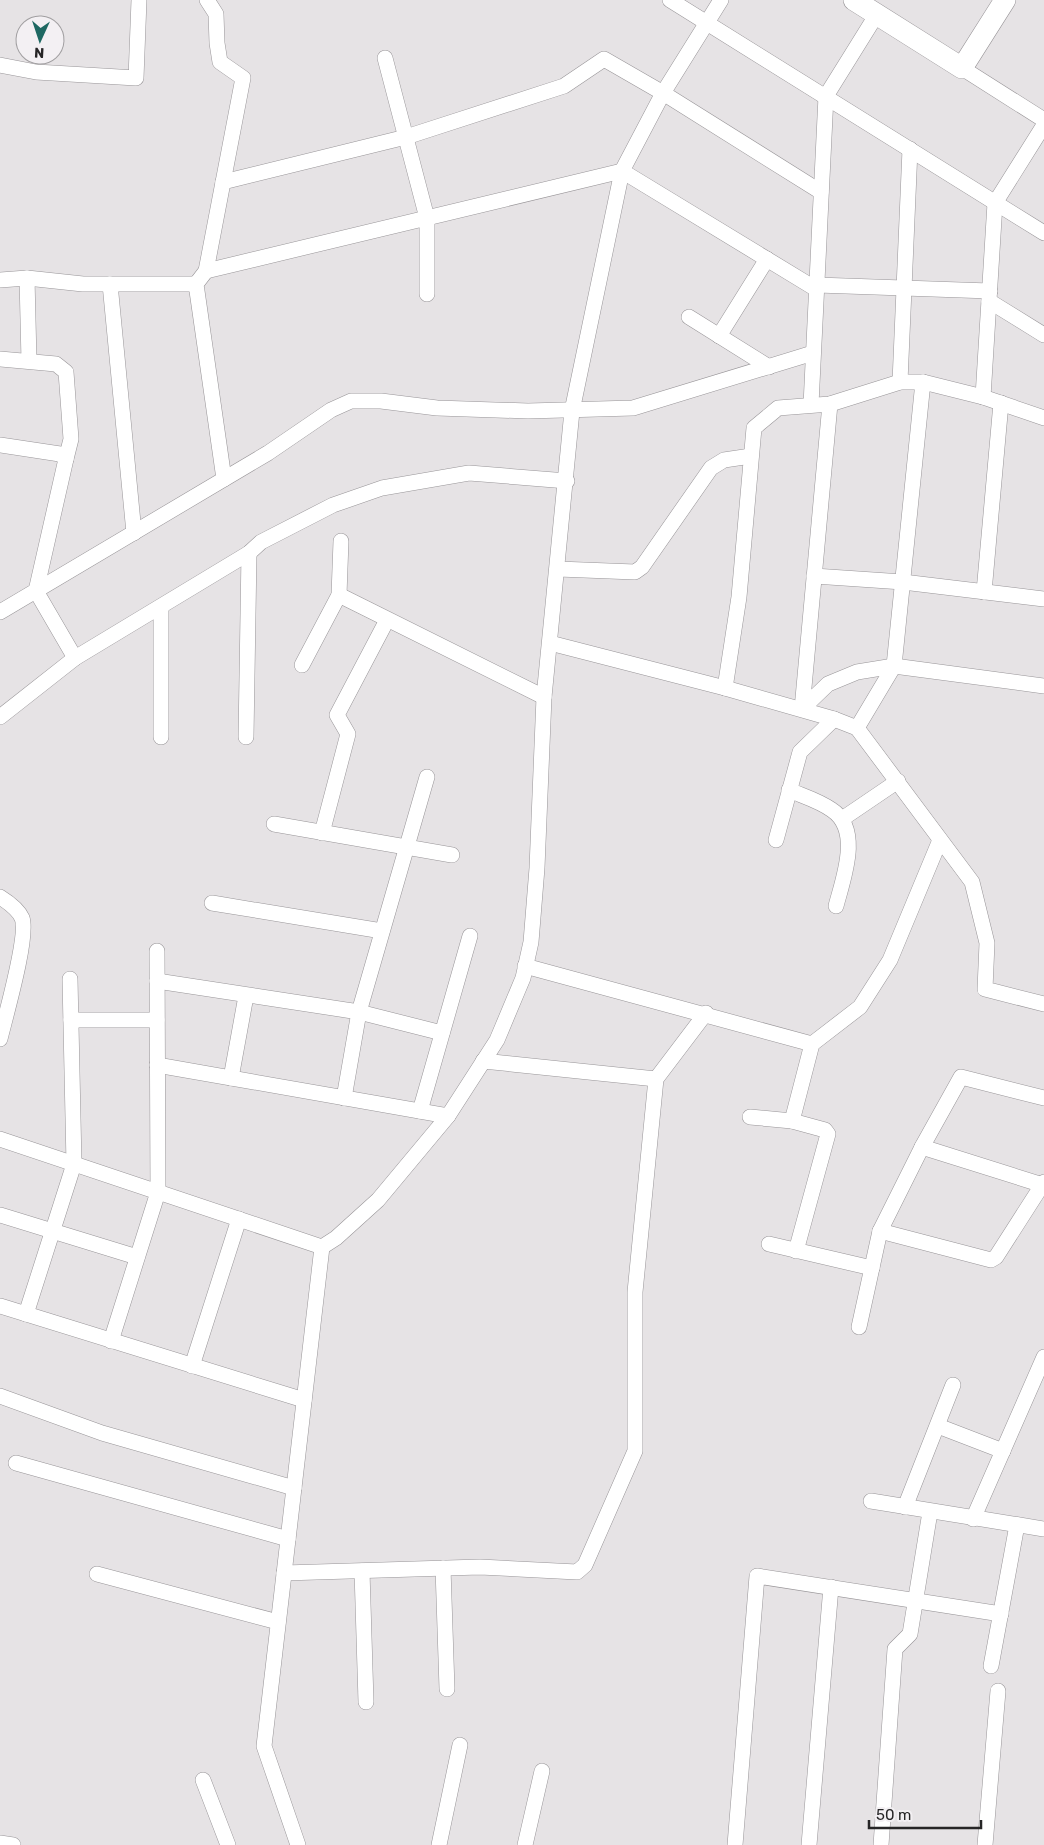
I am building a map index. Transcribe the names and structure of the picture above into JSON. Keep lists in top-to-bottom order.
{
  "scale_bar": "50 m",
  "north": "bottom"
}
